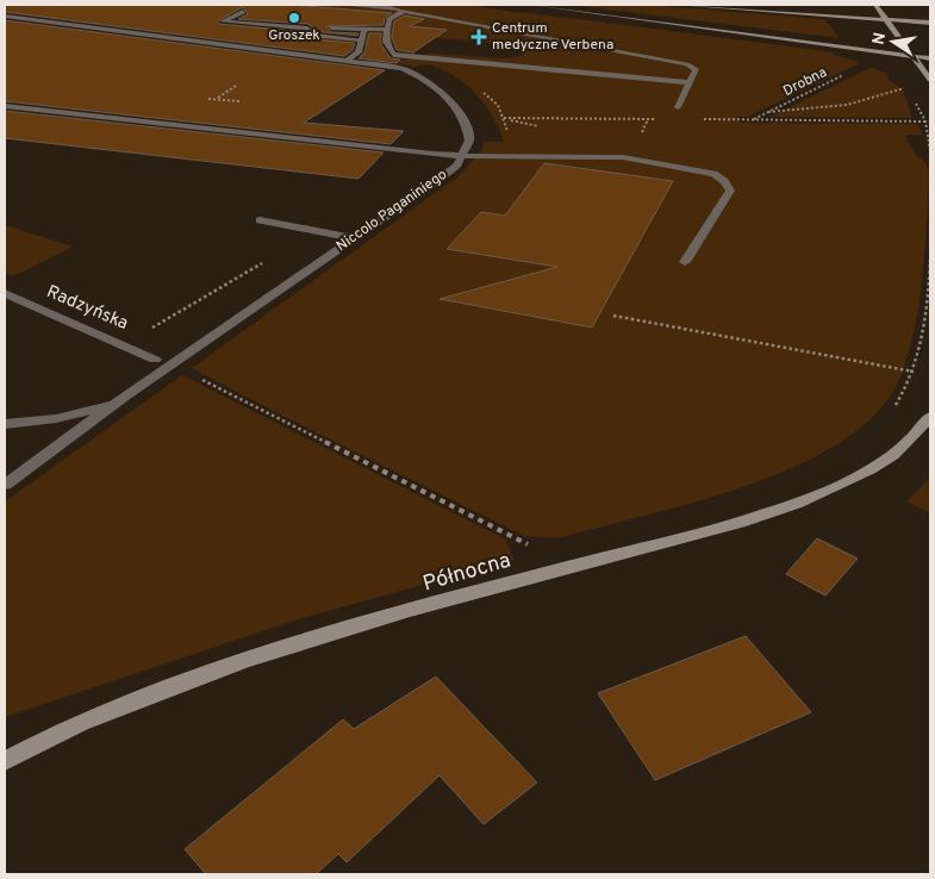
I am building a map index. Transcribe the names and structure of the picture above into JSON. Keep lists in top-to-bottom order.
{
  "streets": {
    "street": ["Niccolo Paganiniego", "Radzyńska", "Północna"],
    "path": ["Drobna"]
  },
  "places": {
    "other": ["Groszek"],
    "health": ["Centrum medyczne Verbena"]
  },
  "north": "left"
}
